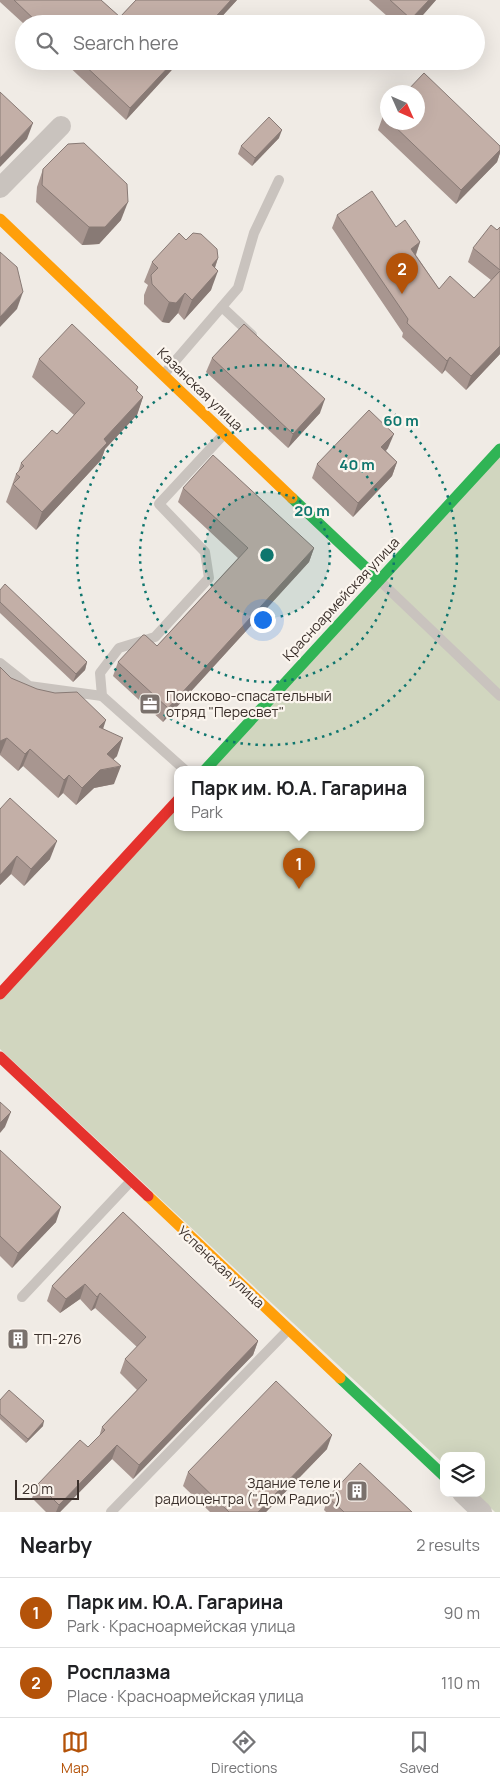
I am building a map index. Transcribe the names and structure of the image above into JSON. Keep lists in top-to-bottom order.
{
  "streets": {
    "street": ["Казанская улица", "Красноармейская улица", "Успенская улица"]
  },
  "crossings": [
    ["Казанская улица", "Красноармейская улица"]
  ],
  "places": {
    "office": ["Поисково-спасательный отряд \"Пересвет\""],
    "building": ["ТП-276", "Здание теле и радиоцентра (\"Дом Радио\")"]
  },
  "scale_bar": "20 m",
  "north": "bottom right",
  "page": {
    "search": "Search here",
    "pins": ["2", "1"],
    "popup": ["Парк им. Ю.А. Гагарина", "Park"],
    "scale": "20 m",
    "heading": ["Nearby", "2 results"],
    "list": [
      {
        "mark": "1",
        "name": "Парк им. Ю.А. Гагарина",
        "note": "Park · Красноармейская улица",
        "value": "90 m"
      },
      {
        "mark": "2",
        "name": "Росплазма",
        "note": "Place · Красноармейская улица",
        "value": "110 m"
      }
    ],
    "nav": ["Map", "Directions", "Saved"]
  },
  "rings": ["60 m", "40 m", "20 m"]
}
